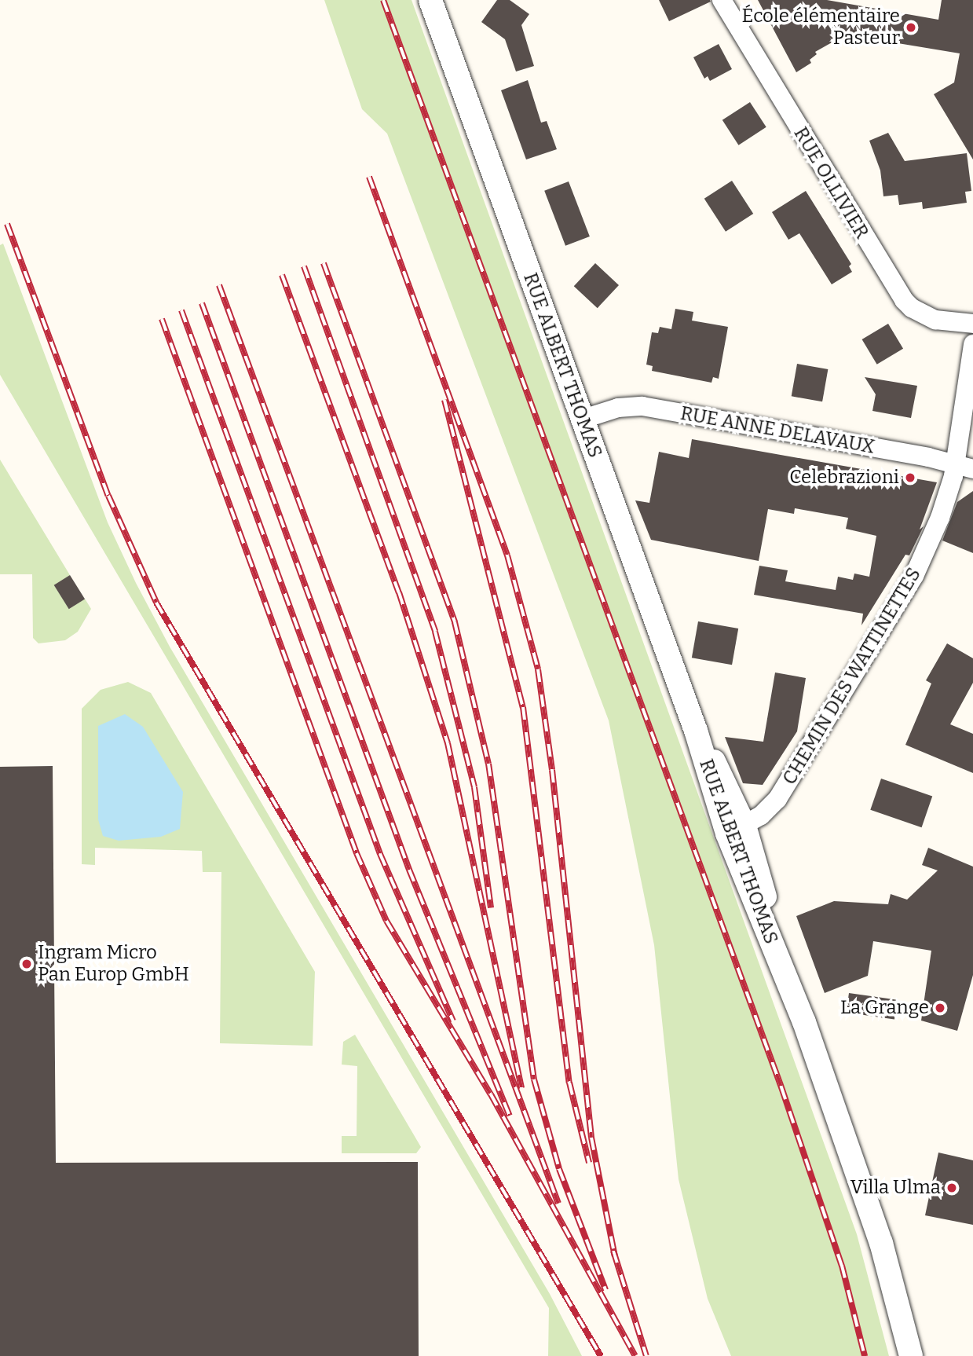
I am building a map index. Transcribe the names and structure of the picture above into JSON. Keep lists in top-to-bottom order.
{
  "streets": {
    "street": [
      "RUE OLLIVIER",
      "RUE ALBERT THOMAS",
      "RUE ANNE DELAVAUX",
      "CHEMIN DES WATTINETTES"
    ]
  },
  "crossings": [
    ["RUE ALBERT THOMAS", "RUE ANNE DELAVAUX"],
    ["RUE ALBERT THOMAS", "CHEMIN DES WATTINETTES"],
    ["RUE ANNE DELAVAUX", "CHEMIN DES WATTINETTES"]
  ],
  "places": [
    "École élémentaire Pasteur",
    "Celebrazioni",
    "Ingram Micro Pan Europ GmbH",
    "La Grange",
    "Villa Ulma"
  ]
}
